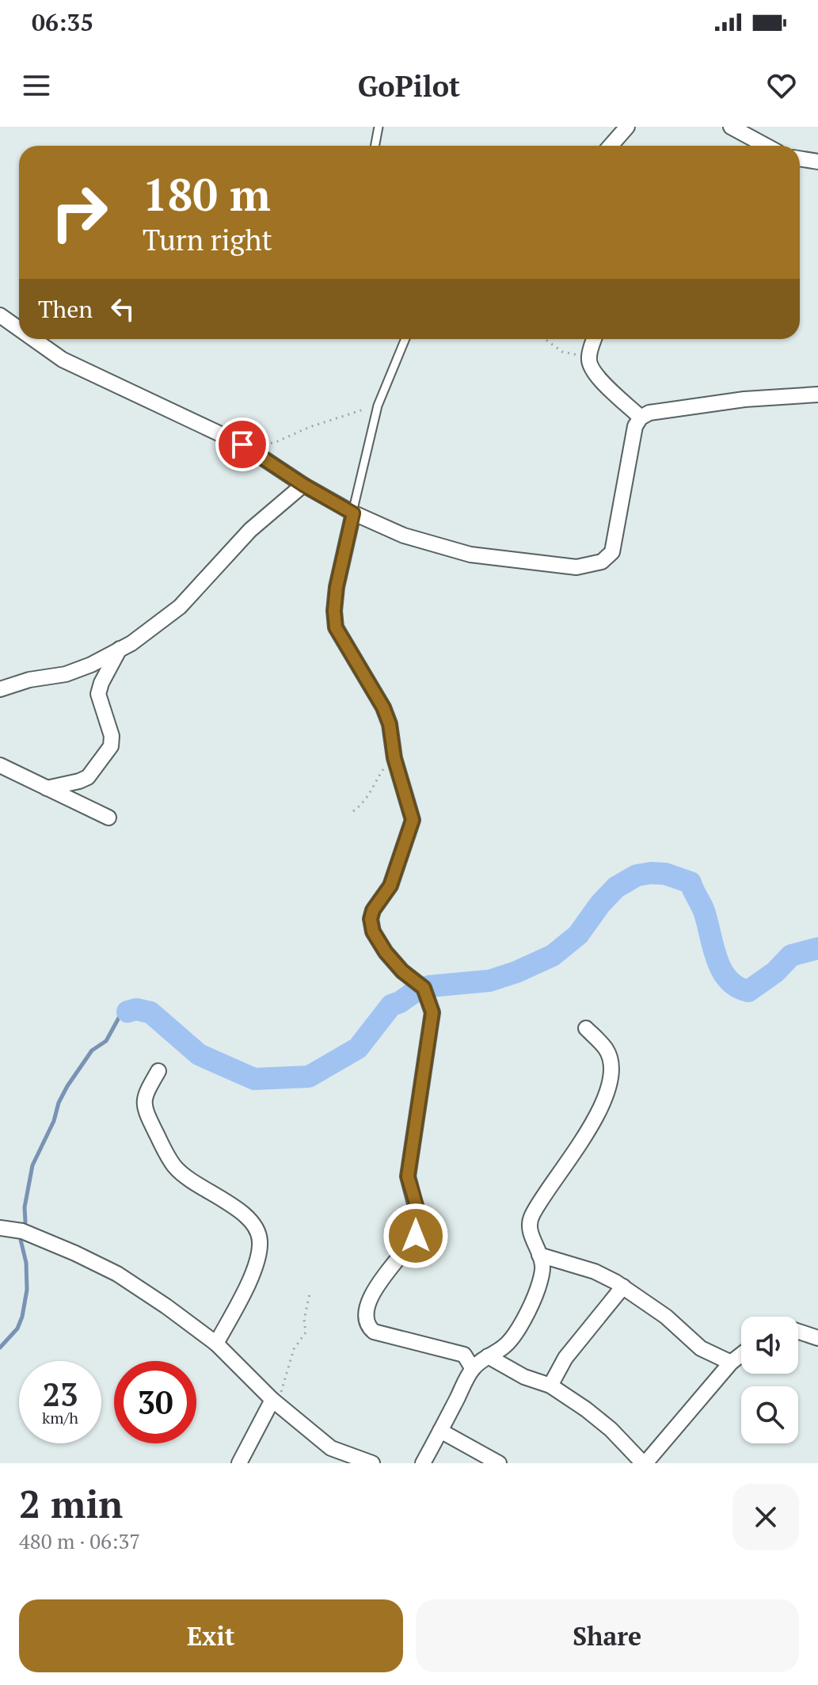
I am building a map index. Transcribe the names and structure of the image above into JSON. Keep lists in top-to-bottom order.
{
  "page": {
    "status": "06:35",
    "header": "GoPilot",
    "turn": ["180 m", "Turn right"],
    "then": "Then",
    "speed": "23 km/h",
    "limit": "30",
    "heading": ["2 min", "480 m · 06:37"],
    "buttons": ["Exit", "Share"]
  }
}
